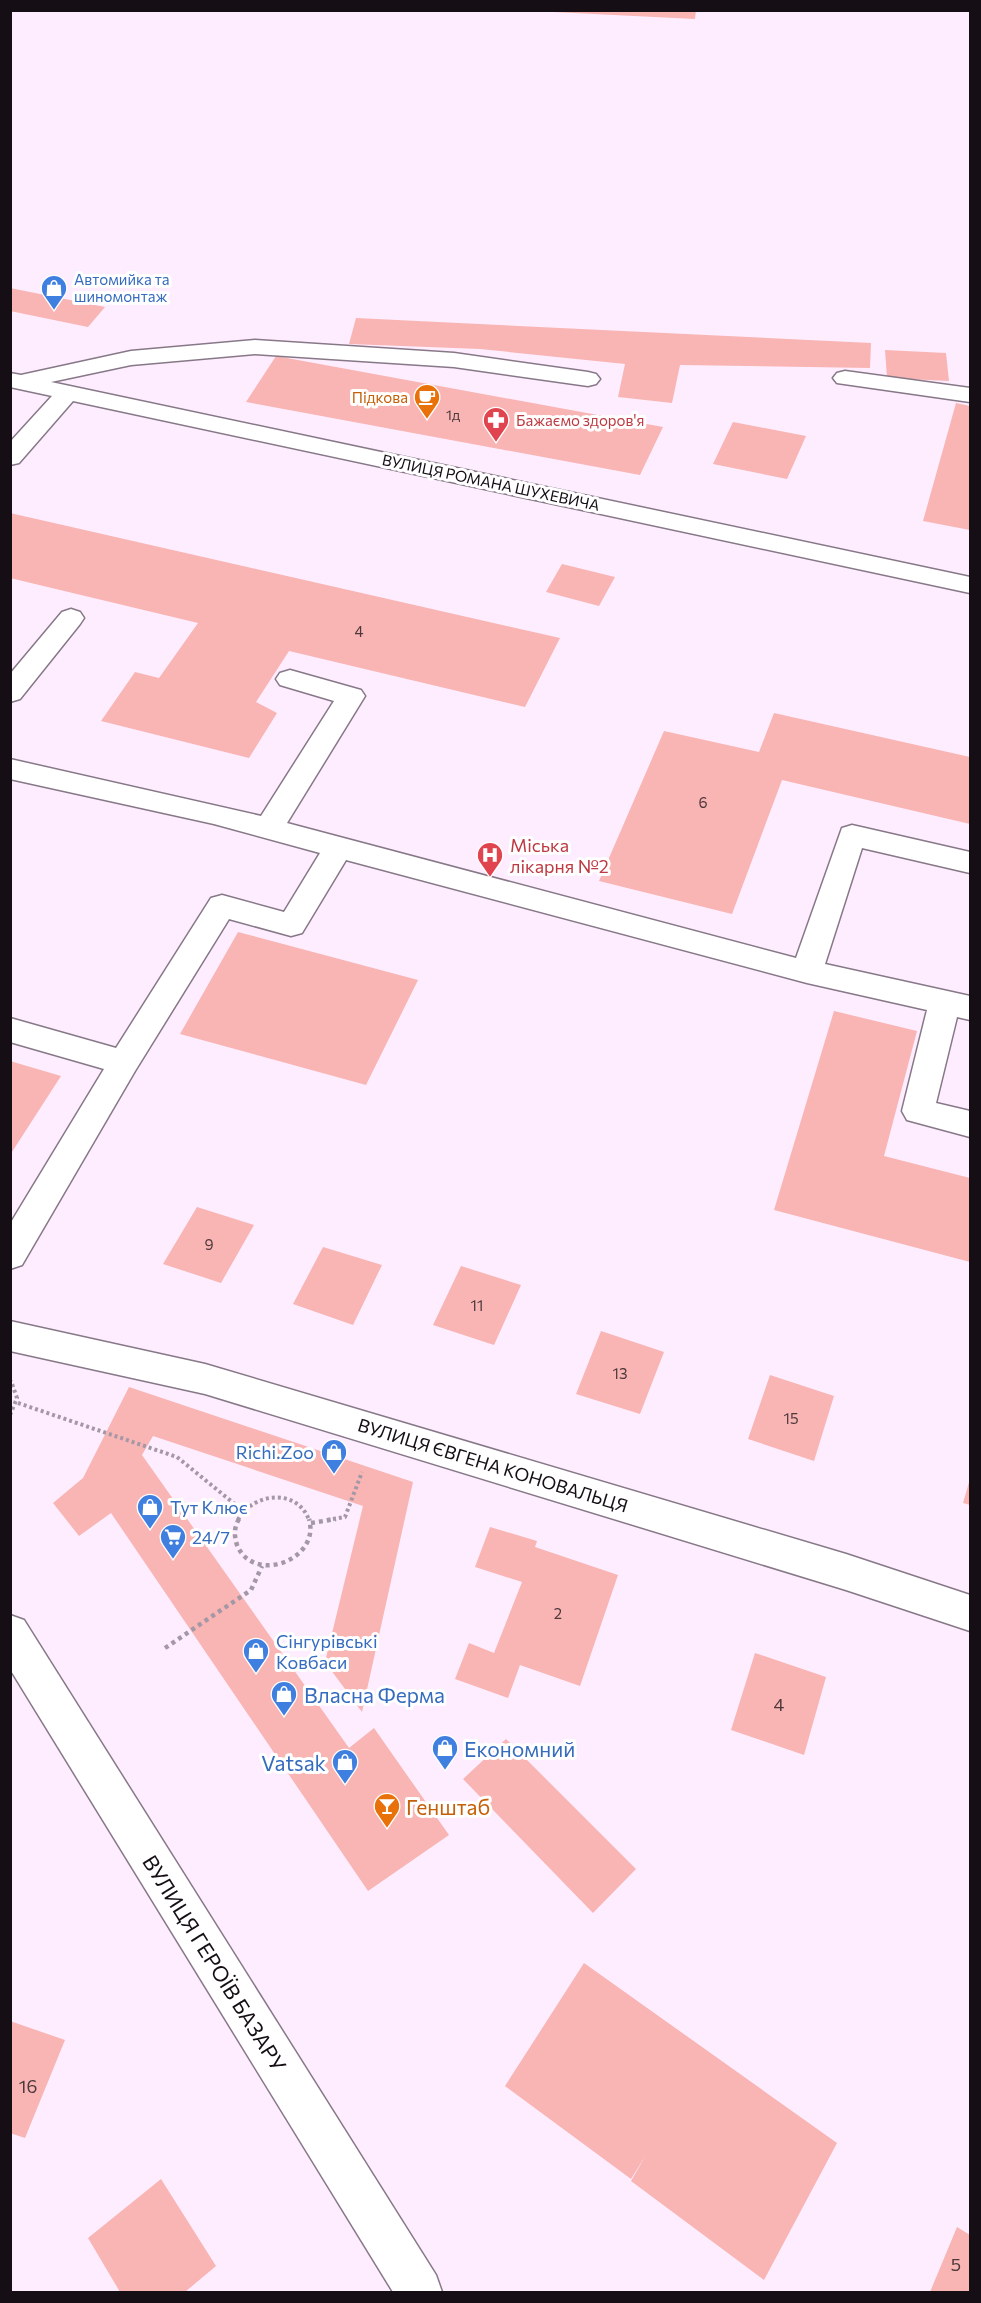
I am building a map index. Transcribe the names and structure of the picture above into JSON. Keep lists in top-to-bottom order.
{
  "streets": {
    "street": ["ВУЛИЦЯ РОМАНА ШУХЕВИЧА", "ВУЛИЦЯ ЄВГЕНА КОНОВАЛЬЦЯ", "ВУЛИЦЯ ГЕРОЇВ БАЗАРУ"]
  },
  "places": {
    "shop": [
      "Автомийка та шиномонтаж",
      "Richi.Zoo",
      "Тут Клює",
      "Сінгурівські Ковбаси",
      "Власна Ферма",
      "Економний",
      "Vatsak"
    ],
    "cafe": ["Підкова"],
    "pharmacy": ["Бажаємо здоров'я"],
    "hospital": ["Міська лікарня №2"],
    "supermarket": ["24/7"],
    "bar": ["Генштаб"]
  },
  "house_numbers": [
    "1д",
    "4",
    "6",
    "9",
    "11",
    "13",
    "15",
    "2",
    "4",
    "16",
    "5"
  ]
}
